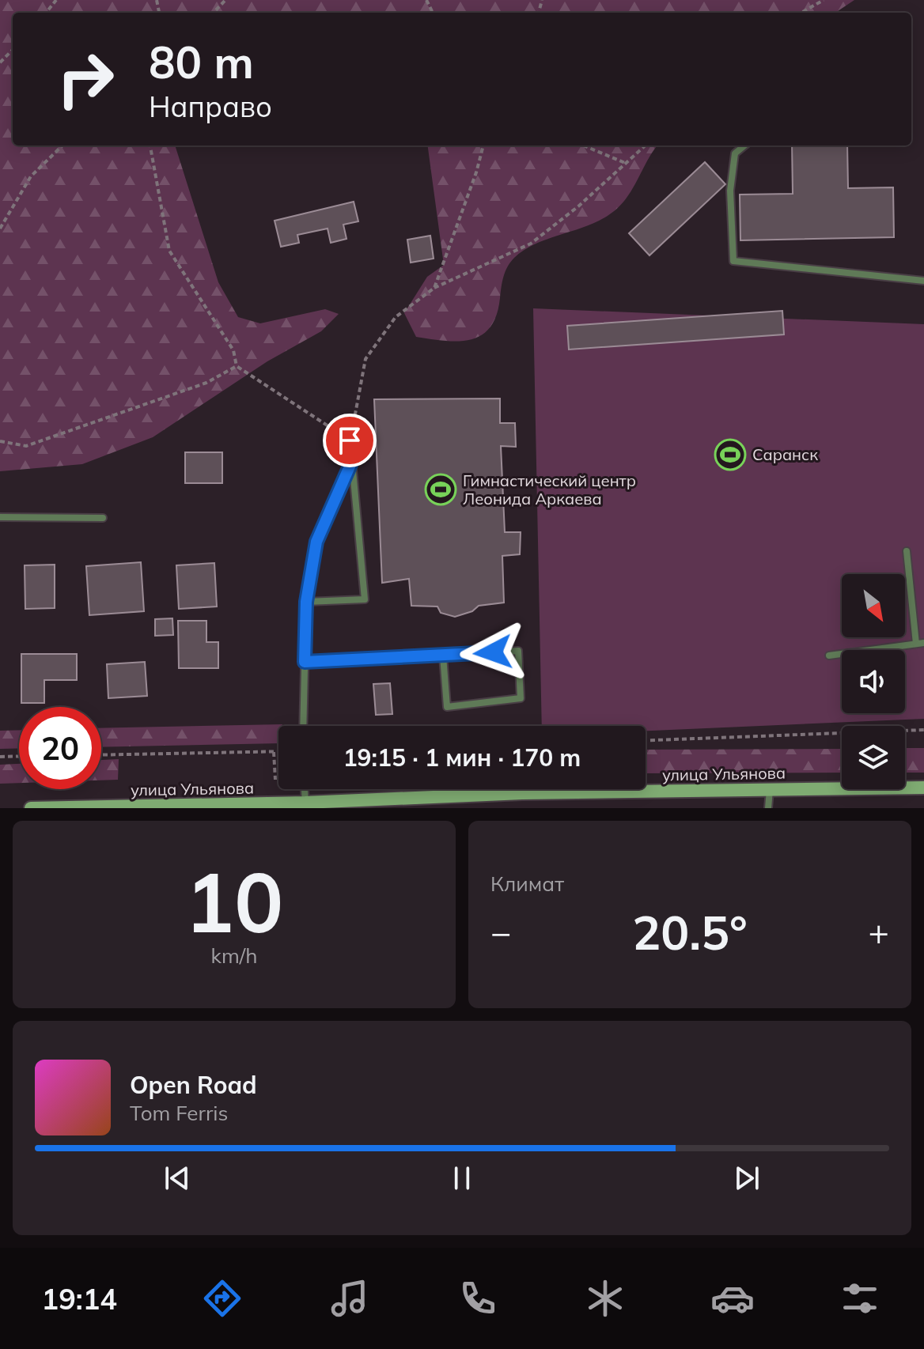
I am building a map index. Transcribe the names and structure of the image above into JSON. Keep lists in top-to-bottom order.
{
  "streets": {
    "main road": ["улица Ульянова"]
  },
  "places": {
    "sports": ["Саранск", "Гимнастический центр Леонида Аркаева"]
  },
  "north": "bottom right",
  "page": {
    "turn": ["80 m", "Направо"],
    "limit": "20",
    "trip": "19:15 · 1 мин · 170 m",
    "tile": [
      ["10", "km/h"],
      "Климат"
    ],
    "heat": ["−", "20.5°", "+"],
    "song": ["Open Road", "Tom Ferris"],
    "tabs": "19:14"
  }
}
